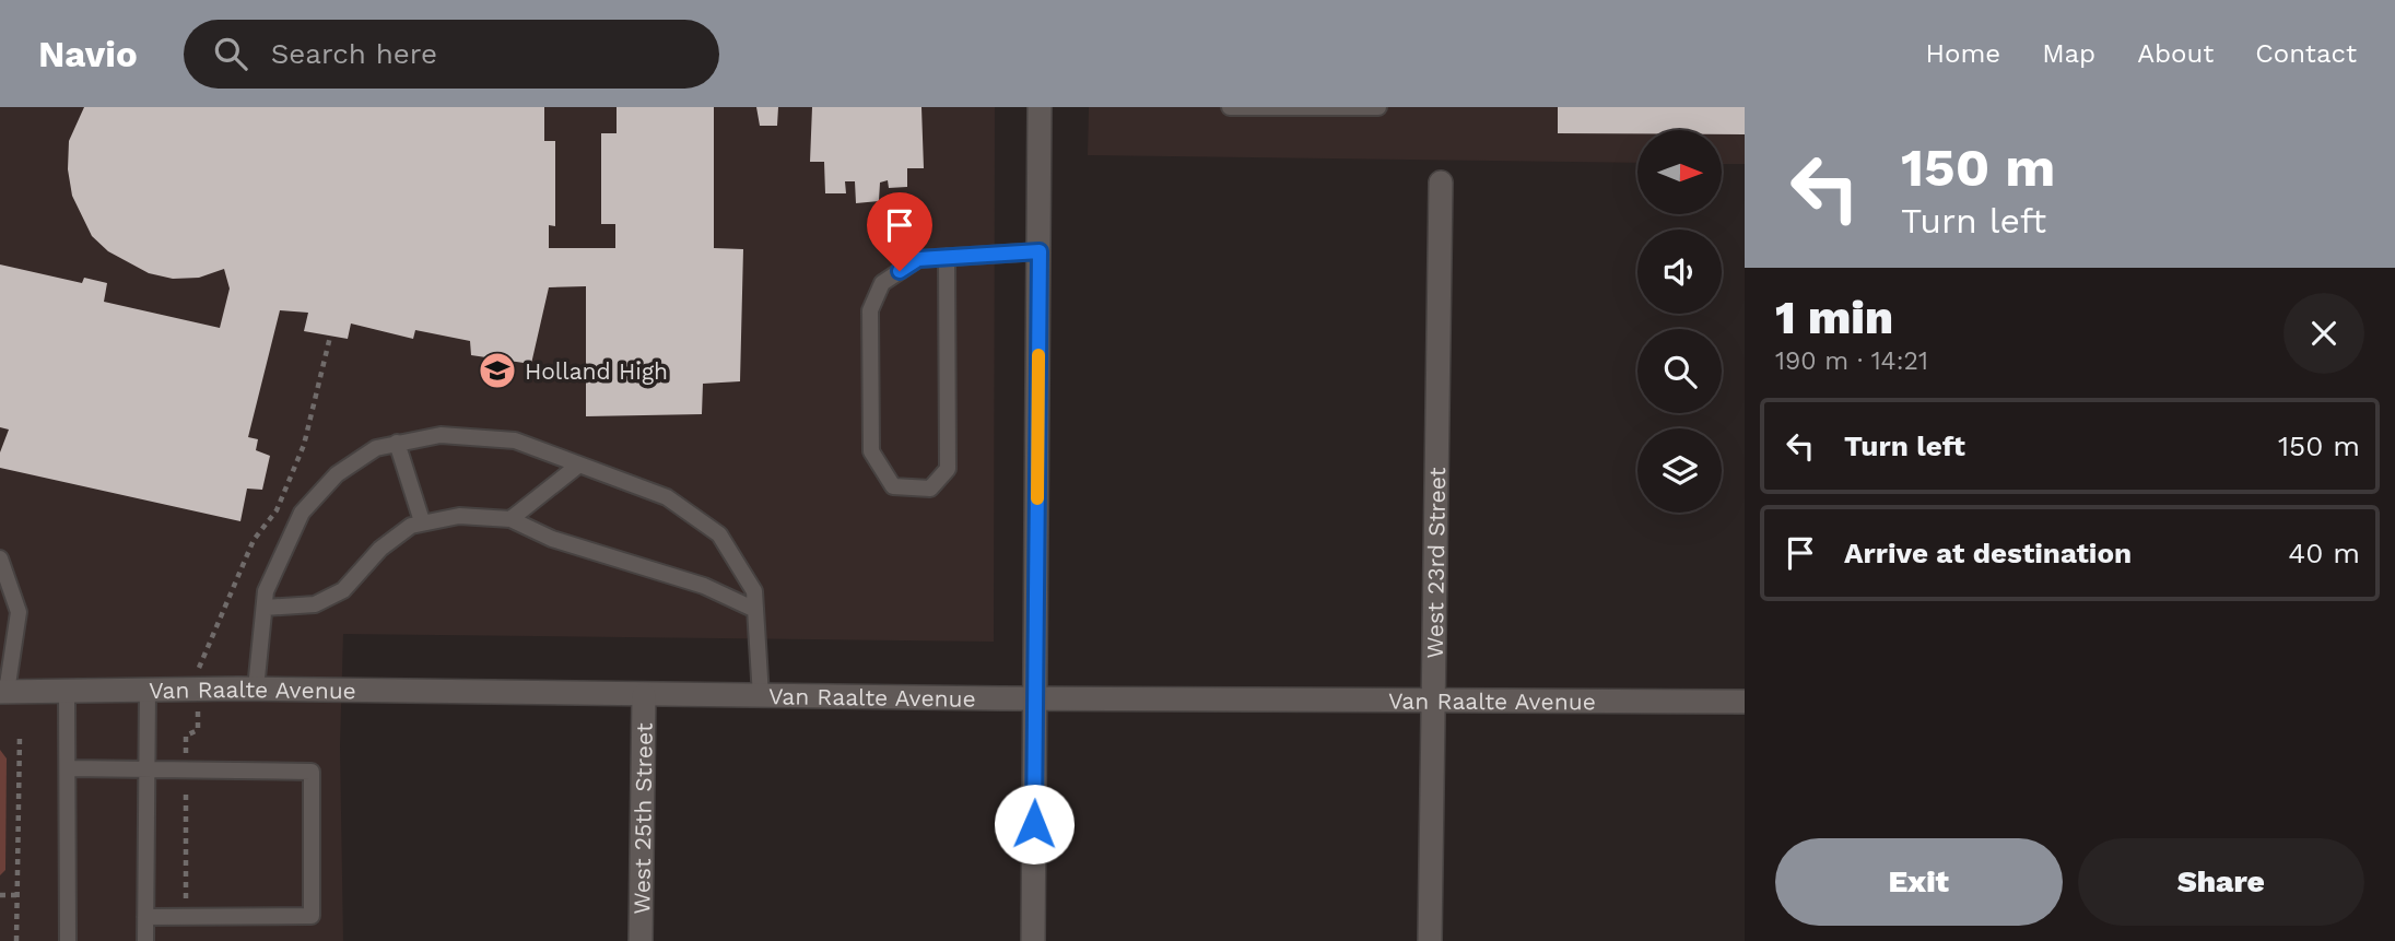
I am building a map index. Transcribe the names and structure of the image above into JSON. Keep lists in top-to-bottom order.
{
  "streets": {
    "street": ["West 23rd Street", "Van Raalte Avenue", "West 25th Street"]
  },
  "crossings": [
    ["West 23rd Street", "Van Raalte Avenue"],
    ["Van Raalte Avenue", "West 25th Street"]
  ],
  "places": {
    "school or university": ["Holland High"]
  },
  "north": "right",
  "page": {
    "header": "Navio",
    "search": "Search here",
    "nav": [
      "Home",
      "Map",
      "About",
      "Contact"
    ],
    "turn": ["150 m", "Turn left"],
    "heading": ["1 min", "190 m · 14:21"],
    "list": [
      {
        "name": "Turn left",
        "value": "150 m"
      },
      {
        "name": "Arrive at destination",
        "value": "40 m"
      }
    ],
    "buttons": ["Exit", "Share"]
  }
}
